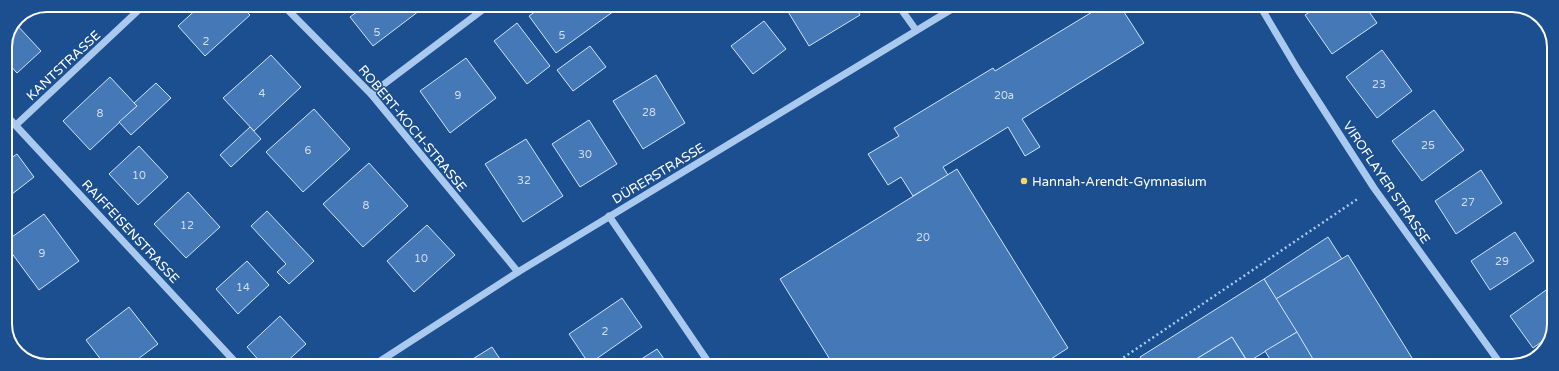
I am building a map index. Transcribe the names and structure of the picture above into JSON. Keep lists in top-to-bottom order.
{
  "streets": {
    "street": [
      "KANTSTRASSE",
      "ROBERT-KOCH-STRASSE",
      "DÜRERSTRASSE",
      "VIROFLAYER STRASSE",
      "RAIFFEISENSTRASSE"
    ]
  },
  "crossings": [
    ["KANTSTRASSE", "RAIFFEISENSTRASSE"],
    ["ROBERT-KOCH-STRASSE", "DÜRERSTRASSE"]
  ],
  "places": ["Hannah-Arendt-Gymnasium"],
  "house_numbers": [
    "5",
    "5",
    "2",
    "23",
    "4",
    "9",
    "20a",
    "28",
    "8",
    "25",
    "6",
    "30",
    "10",
    "32",
    "27",
    "8",
    "12",
    "20",
    "9",
    "10",
    "29",
    "14",
    "2"
  ]
}
